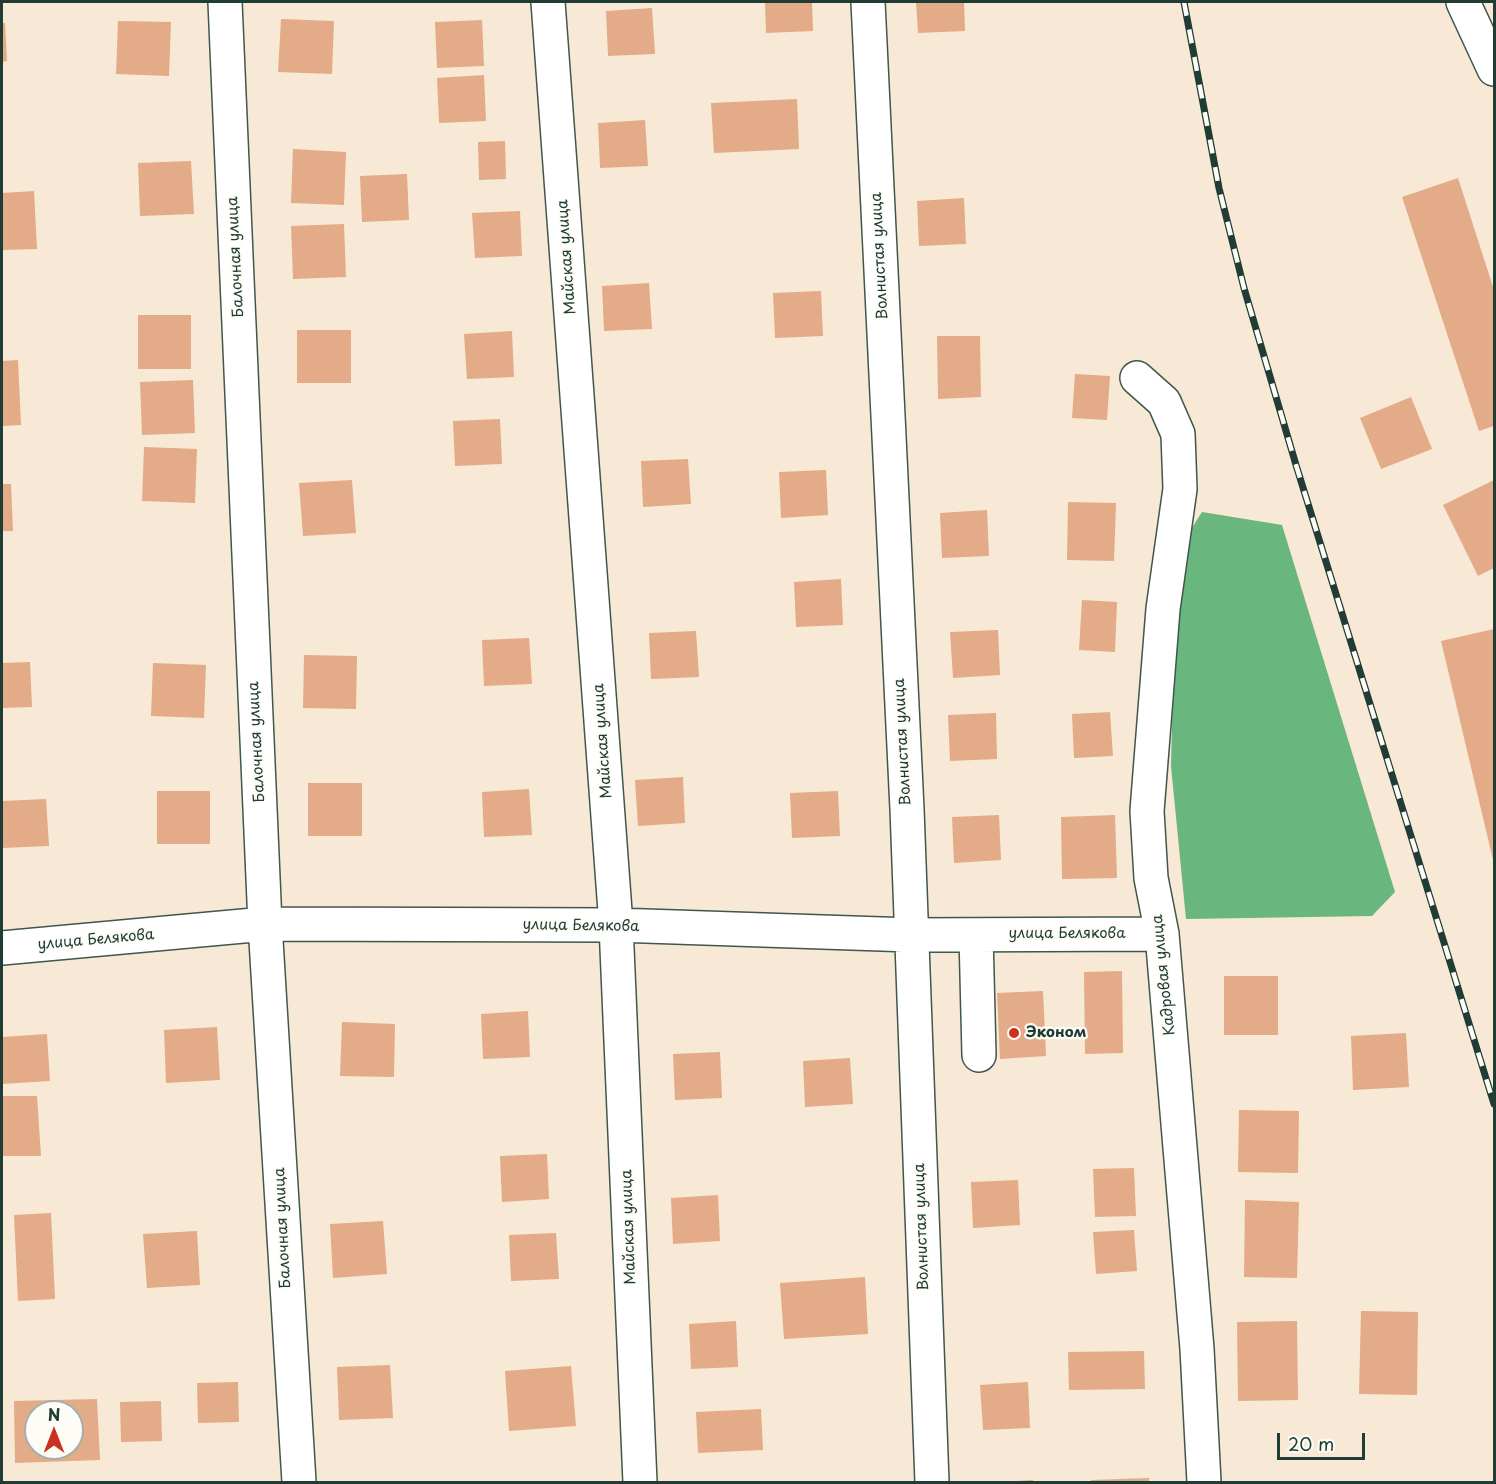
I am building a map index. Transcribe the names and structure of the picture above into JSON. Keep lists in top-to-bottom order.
{
  "streets": {
    "street": [
      "Волнистая улица",
      "Балочная улица",
      "Майская улица",
      "улица Белякова",
      "Кадровая улица"
    ]
  },
  "crossings": [
    ["Волнистая улица", "улица Белякова"],
    ["Балочная улица", "улица Белякова"],
    ["Майская улица", "улица Белякова"],
    ["улица Белякова", "Кадровая улица"]
  ],
  "places": ["Эконом"],
  "scale_bar": "20 m",
  "north": "top"
}
